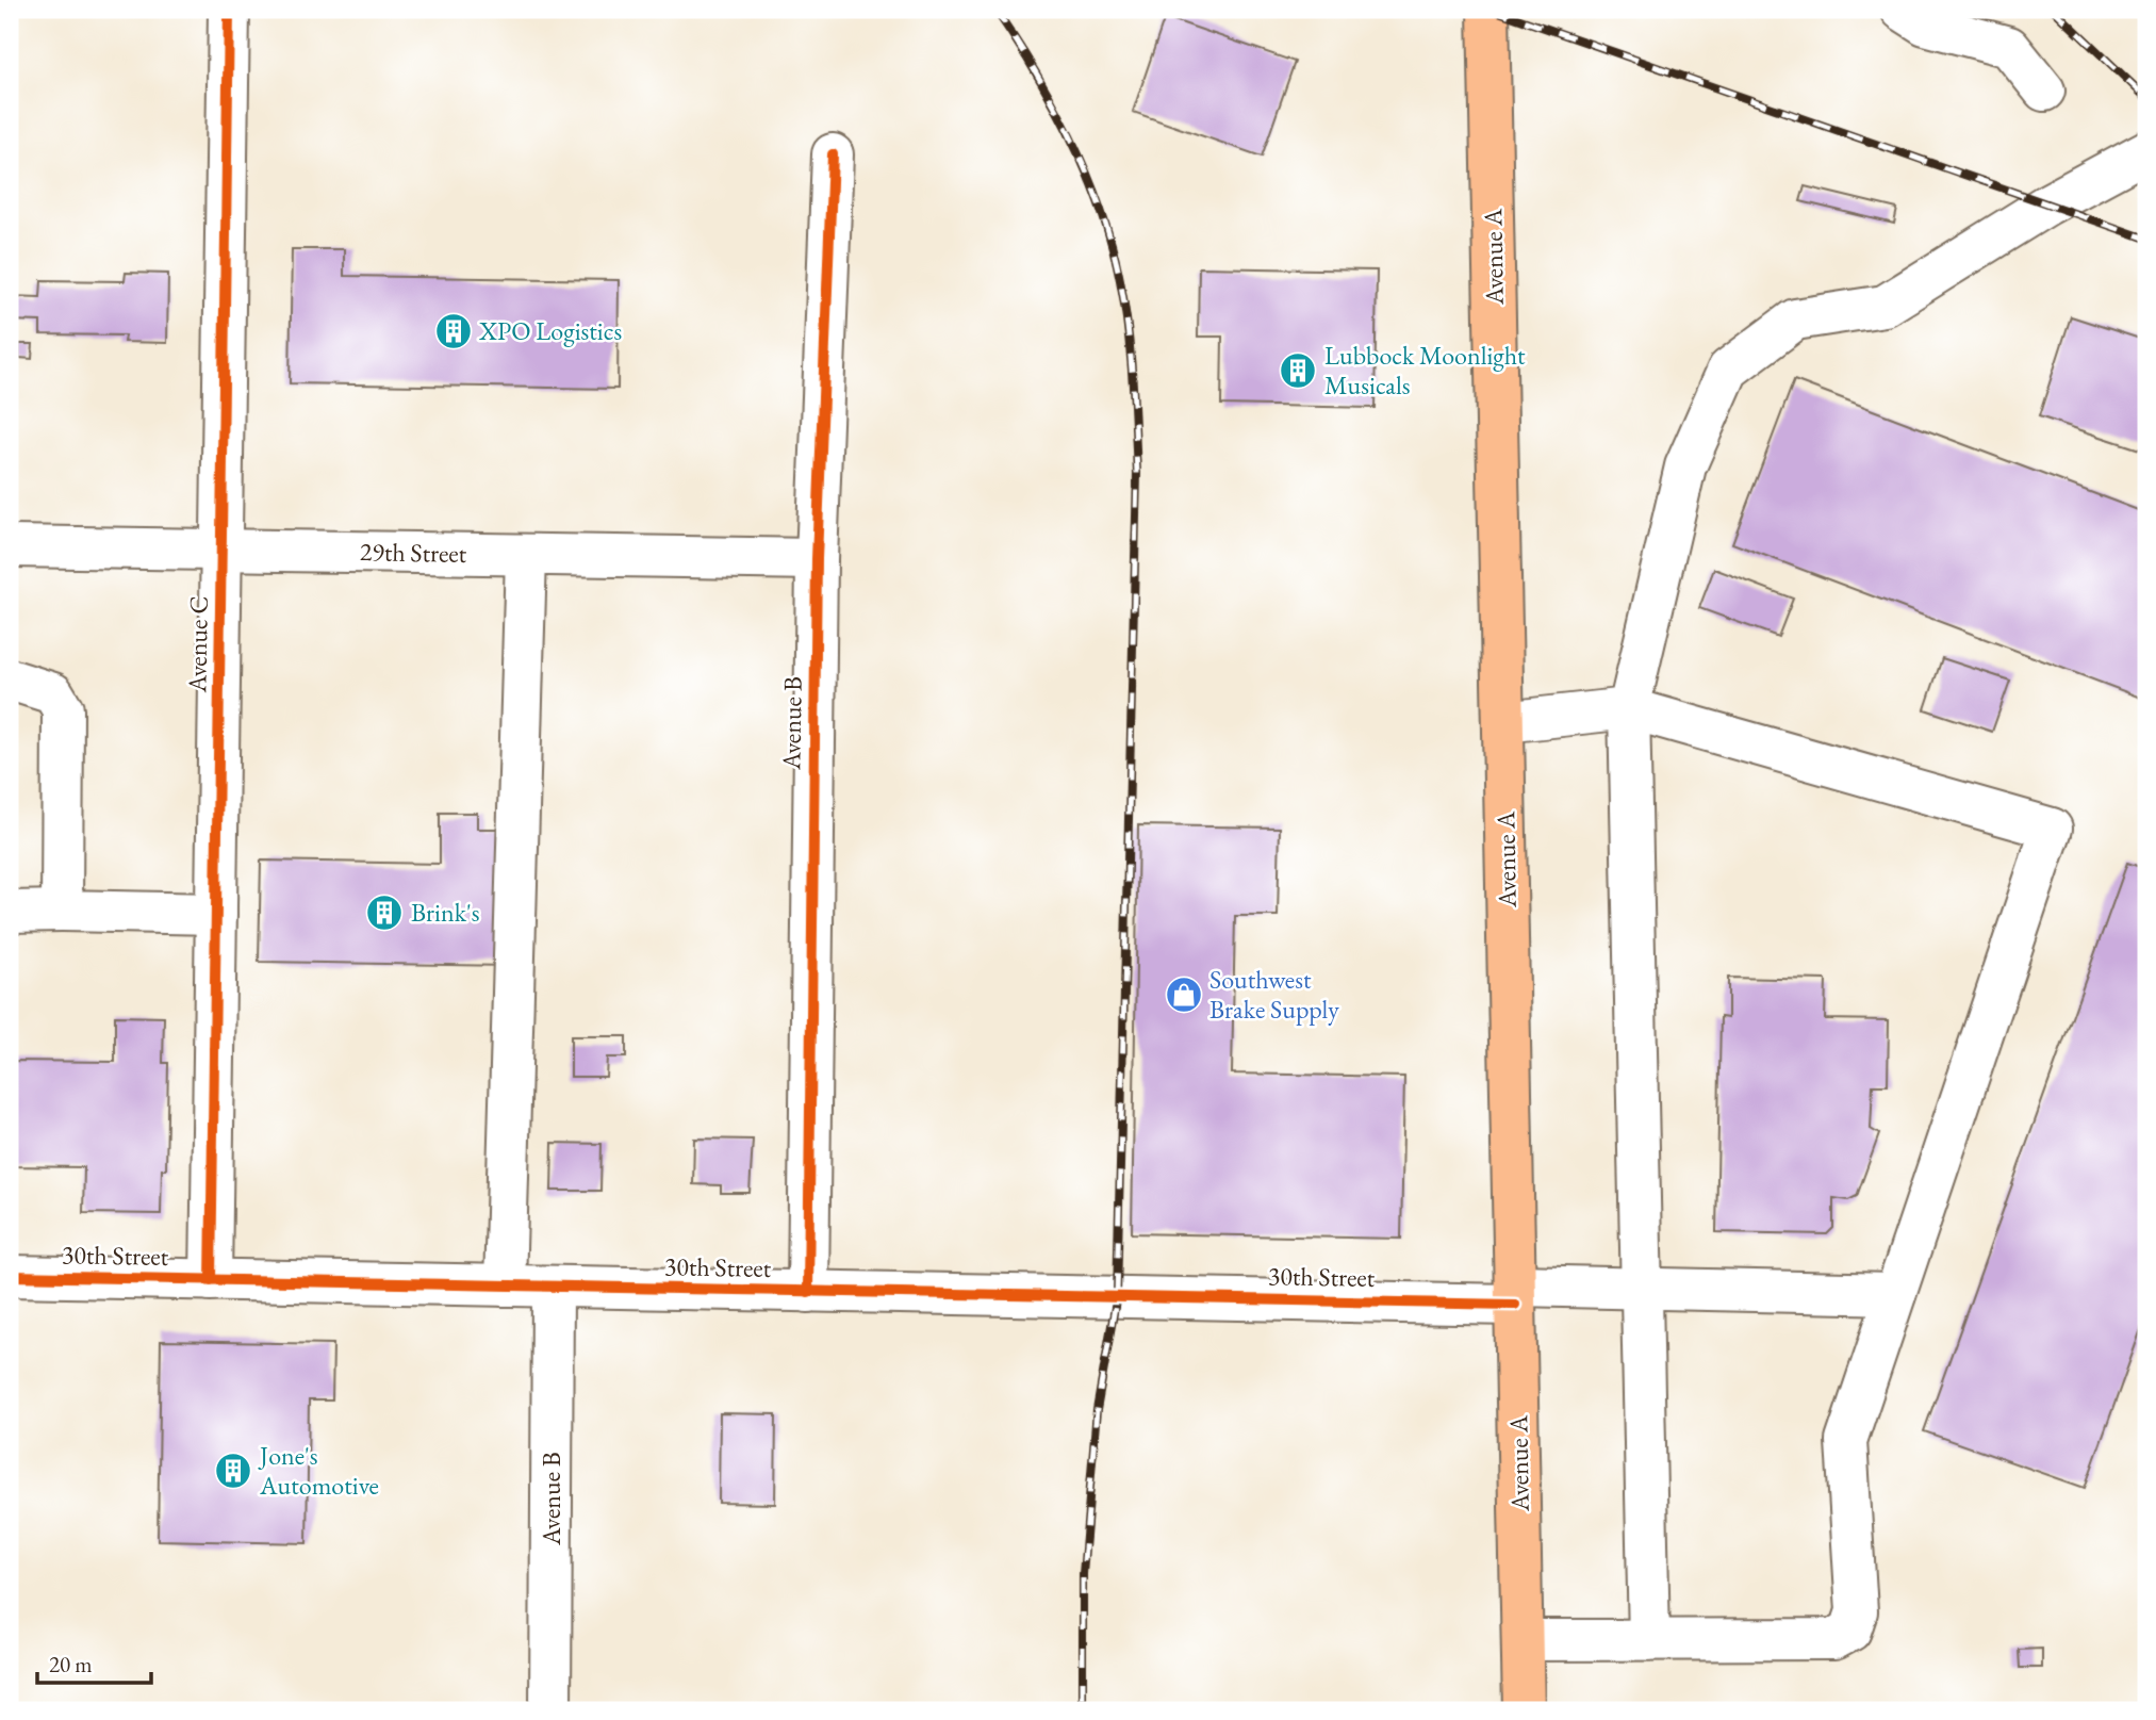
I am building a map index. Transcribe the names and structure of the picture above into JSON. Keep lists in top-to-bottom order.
{
  "streets": {
    "main road": ["Avenue A"],
    "street": [
      "29th Street",
      "Avenue C",
      "Avenue B",
      "30th Street"
    ]
  },
  "crossings": [
    ["Avenue A", "30th Street"],
    ["29th Street", "Avenue C"],
    ["29th Street", "Avenue B"],
    ["Avenue C", "30th Street"],
    ["Avenue B", "30th Street"]
  ],
  "places": {
    "building": [
      "XPO Logistics",
      "Lubbock Moonlight Musicals",
      "Brink's",
      "Jone's Automotive"
    ],
    "shop": ["Southwest Brake Supply"]
  },
  "scale_bar": "20 m"
}
